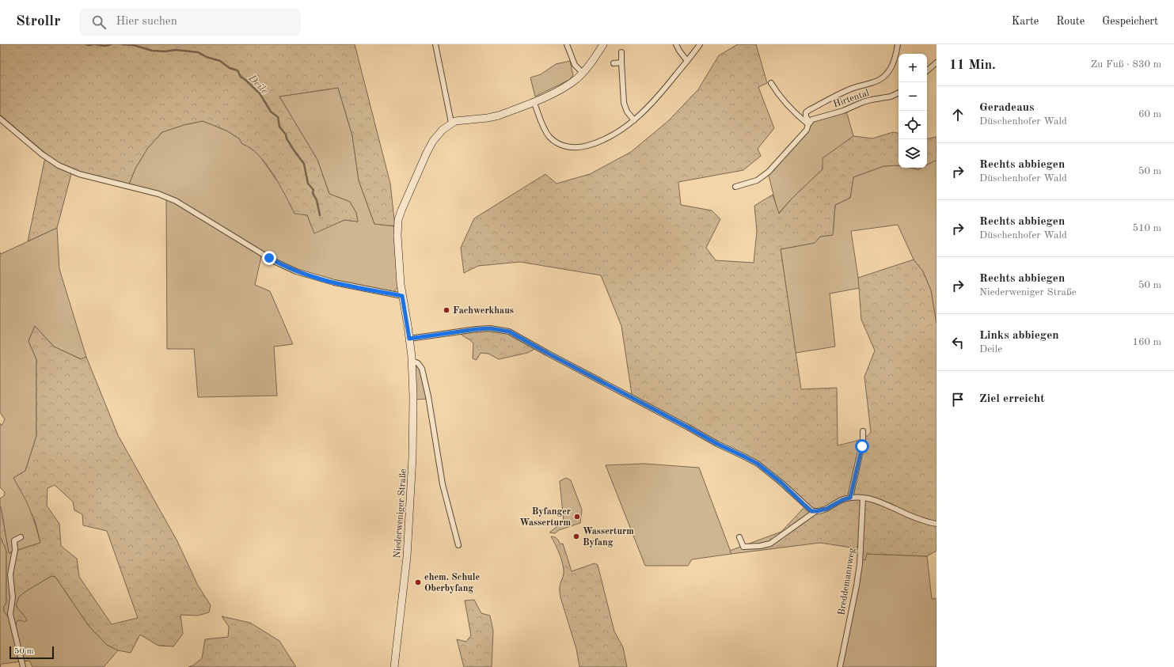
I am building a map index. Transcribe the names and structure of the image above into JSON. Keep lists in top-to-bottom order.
{
  "streets": {
    "street": ["Hirtental", "Niederweniger Straße", "Breddemannweg"]
  },
  "water": ["Deile"],
  "places": [
    "Fachwerkhaus",
    "Byfanger Wasserturm",
    "Wasserturm Byfang",
    "ehem. Schule Oberbyfang"
  ],
  "scale_bar": "50 m",
  "page": {
    "header": "Strollr",
    "search": "Hier suchen",
    "nav": ["Karte", "Route", "Gespeichert"],
    "heading": ["11 Min.", "Zu Fuß · 830 m"],
    "map_buttons": ["+", "−"],
    "list": [
      ["Geradeaus", "Düschenhofer Wald", "60 m"],
      ["Rechts abbiegen", "Düschenhofer Wald", "50 m"],
      ["Rechts abbiegen", "Düschenhofer Wald", "510 m"],
      ["Rechts abbiegen", "Niederweniger Straße", "50 m"],
      ["Links abbiegen", "Deile", "160 m"],
      "Ziel erreicht"
    ],
    "scale": "50 m"
  }
}
